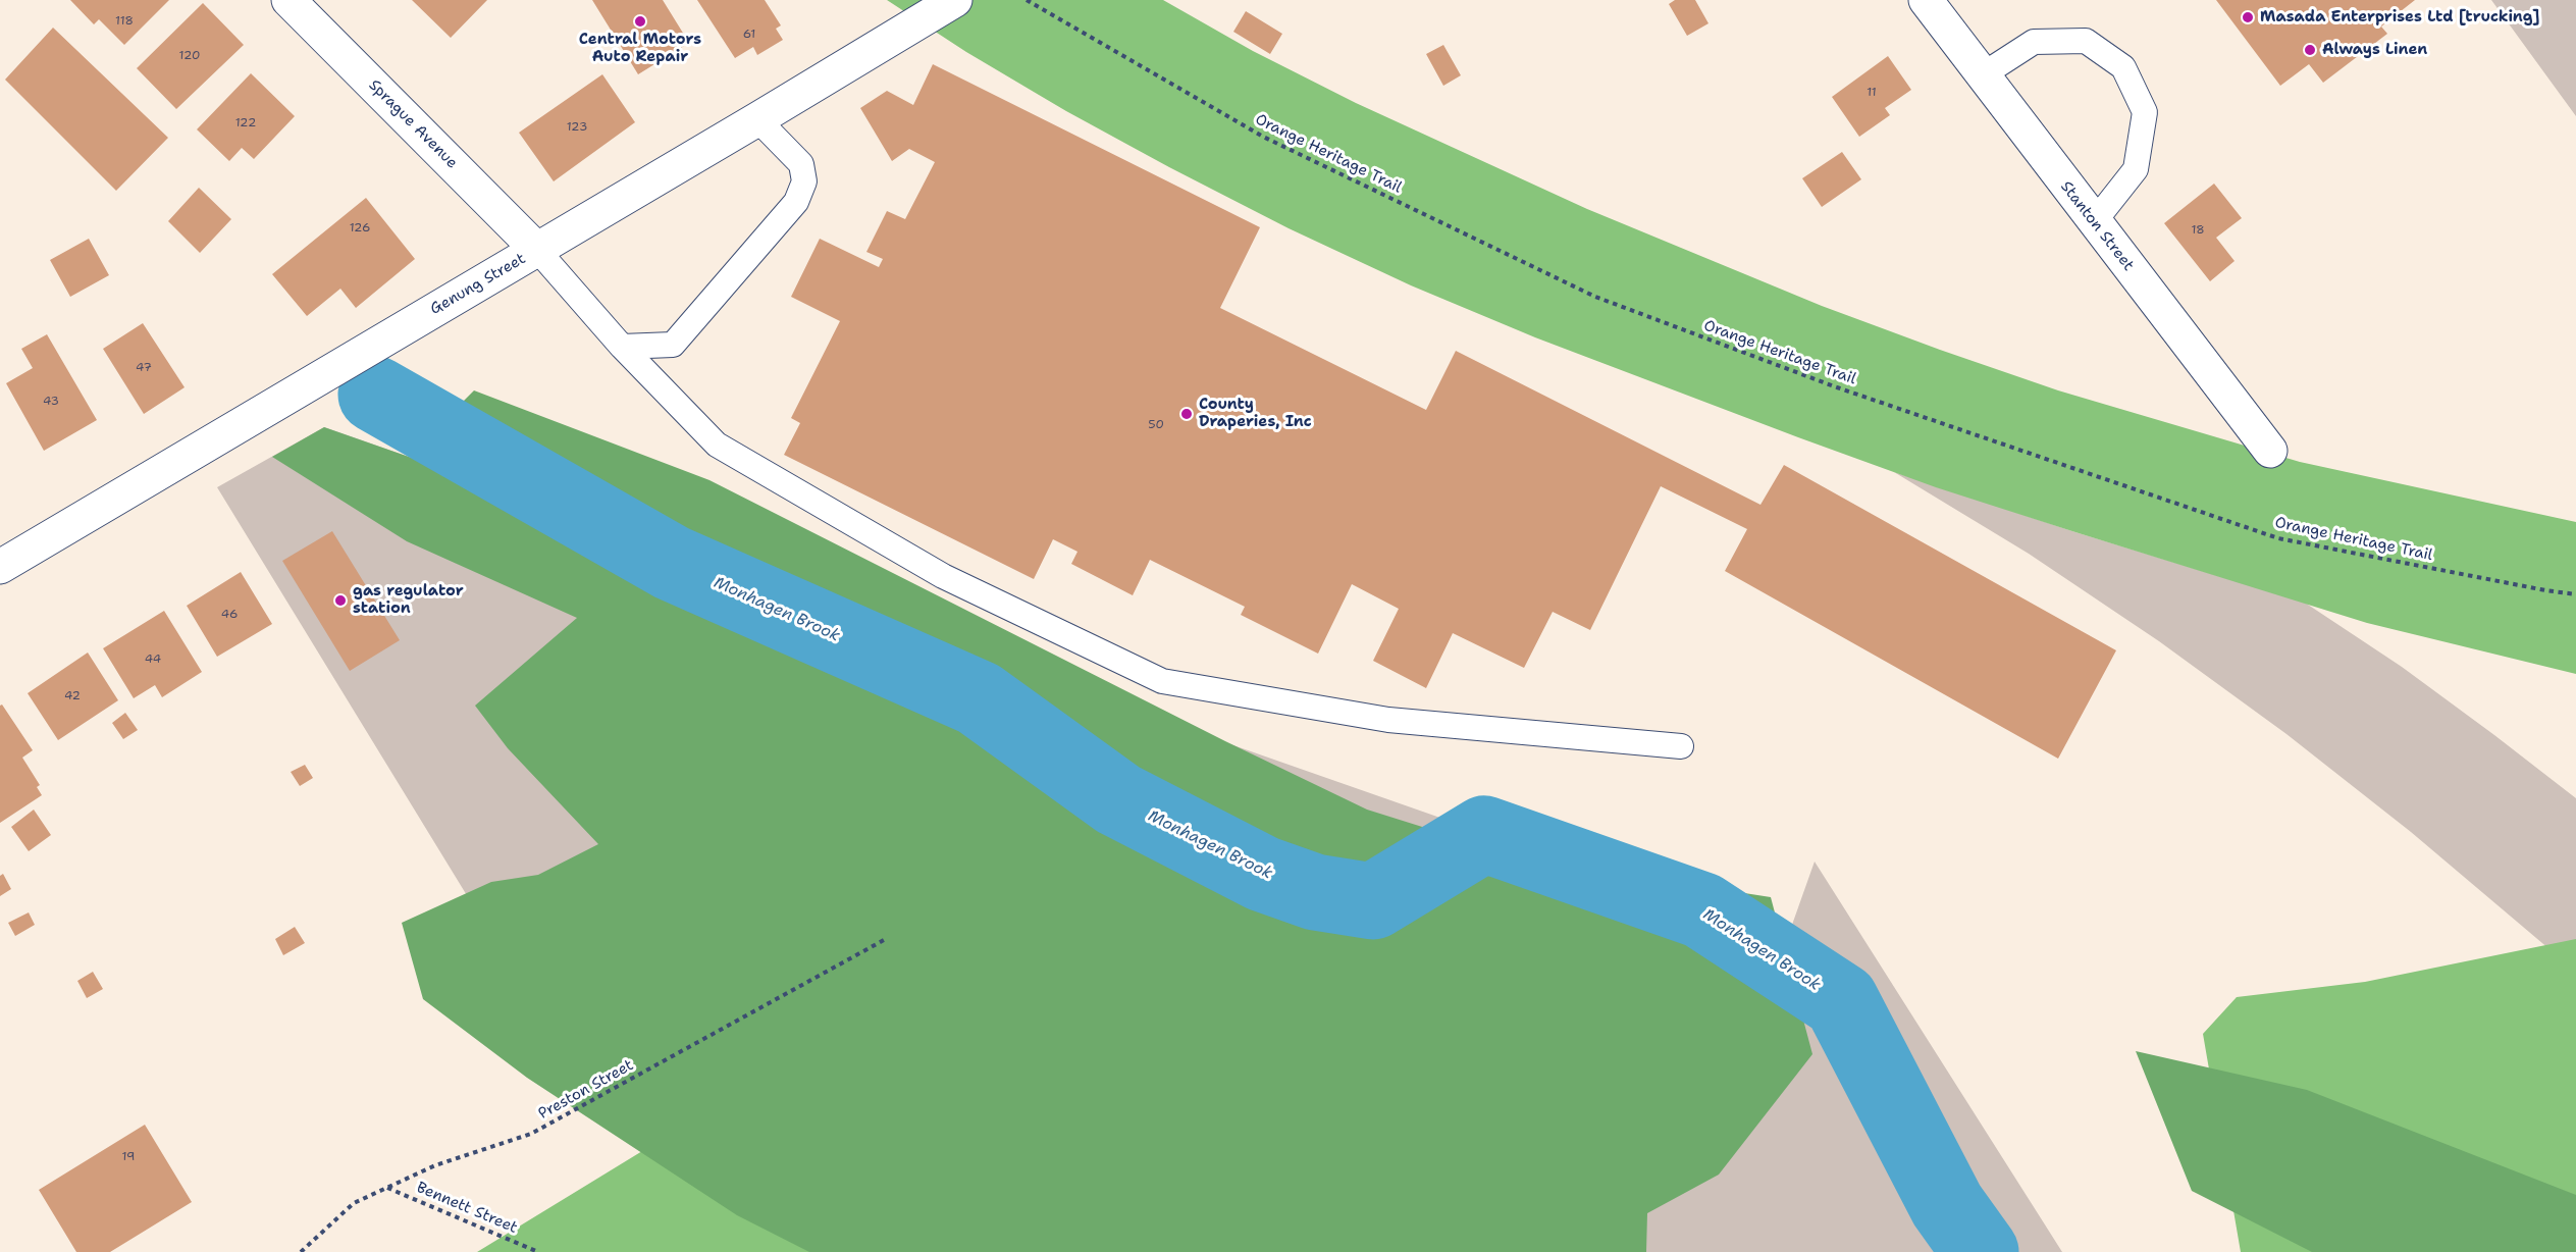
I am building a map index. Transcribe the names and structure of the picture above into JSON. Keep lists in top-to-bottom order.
{
  "streets": {
    "street": ["Sprague Avenue", "Stanton Street", "Genung Street"],
    "path": ["Orange Heritage Trail", "Preston Street", "Bennett Street"]
  },
  "crossings": [
    ["Sprague Avenue", "Genung Street"],
    ["Preston Street", "Bennett Street"]
  ],
  "water": ["Monhagen Brook"],
  "places": [
    "Masada Enterprises Ltd [trucking]",
    "Central Motors Auto Repair",
    "Always Linen",
    "County Draperies, Inc",
    "gas regulator station"
  ],
  "house_numbers": [
    "118",
    "61",
    "120",
    "11",
    "122",
    "123",
    "126",
    "18",
    "47",
    "43",
    "50",
    "46",
    "44",
    "42",
    "19"
  ]
}
